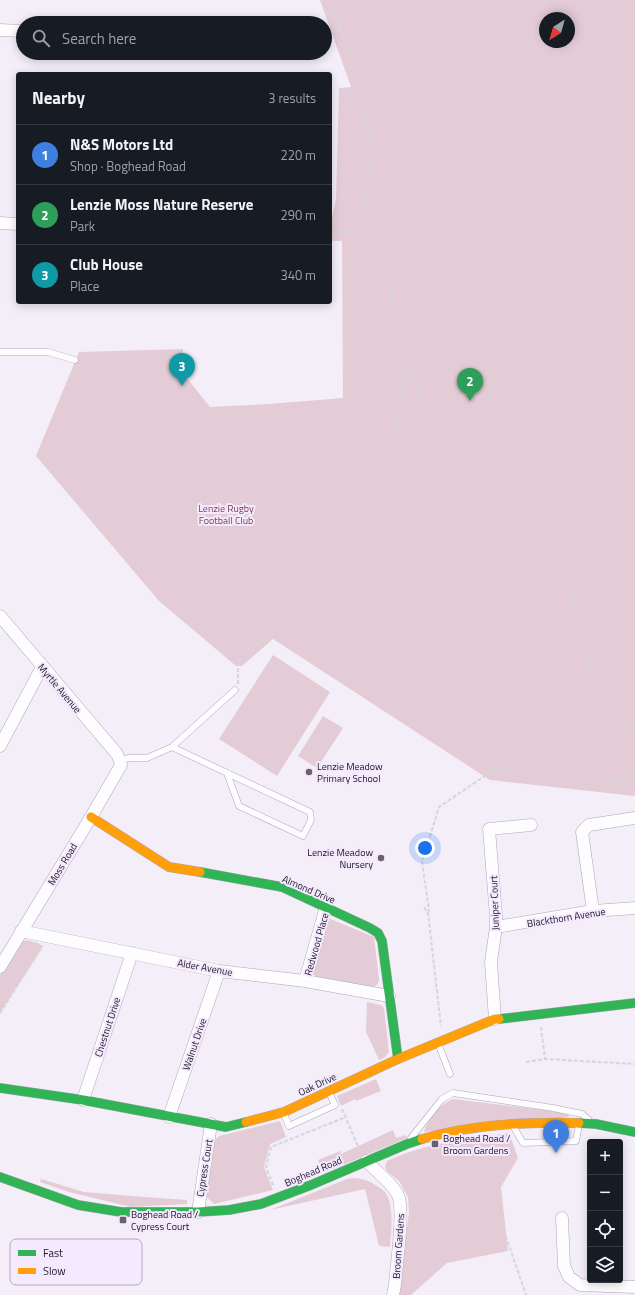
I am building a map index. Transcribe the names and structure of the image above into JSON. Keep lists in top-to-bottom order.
{
  "streets": {
    "street": [
      "Myrtle Avenue",
      "Moss Road",
      "Almond Drive",
      "Juniper Court",
      "Blackthorn Avenue",
      "Redwood Place",
      "Alder Avenue",
      "Chestnut Drive",
      "Walnut Drive",
      "Oak Drive",
      "Cypress Court",
      "Boghead Road",
      "Broom Gardens"
    ]
  },
  "crossings": [
    ["Myrtle Avenue", "Moss Road"],
    ["Moss Road", "Almond Drive"],
    ["Moss Road", "Alder Avenue"],
    ["Almond Drive", "Redwood Place"],
    ["Almond Drive", "Alder Avenue"],
    ["Almond Drive", "Oak Drive"],
    ["Juniper Court", "Blackthorn Avenue"],
    ["Juniper Court", "Oak Drive"],
    ["Redwood Place", "Alder Avenue"],
    ["Alder Avenue", "Chestnut Drive"],
    ["Alder Avenue", "Walnut Drive"],
    ["Chestnut Drive", "Oak Drive"],
    ["Walnut Drive", "Oak Drive"],
    ["Oak Drive", "Cypress Court"],
    ["Cypress Court", "Boghead Road"],
    ["Boghead Road", "Broom Gardens"]
  ],
  "parks": ["Lenzie Rugby Football Club"],
  "places": {
    "other": ["Lenzie Meadow Primary School", "Lenzie Meadow Nursery"],
    "transit": ["Boghead Road / Broom Gardens", "Boghead Road / Cypress Court"]
  },
  "legend": ["Fast", "Slow"],
  "north": "bottom left",
  "page": {
    "search": "Search here",
    "heading": ["Nearby", "3 results"],
    "list": [
      {
        "mark": "1",
        "name": "N&S Motors Ltd",
        "note": "Shop · Boghead Road",
        "value": "220 m"
      },
      {
        "mark": "2",
        "name": "Lenzie Moss Nature Reserve",
        "note": "Park",
        "value": "290 m"
      },
      {
        "mark": "3",
        "name": "Club House",
        "note": "Place",
        "value": "340 m"
      }
    ],
    "pins": ["3", "2", "1"],
    "map_buttons": ["+", "−"]
  }
}
